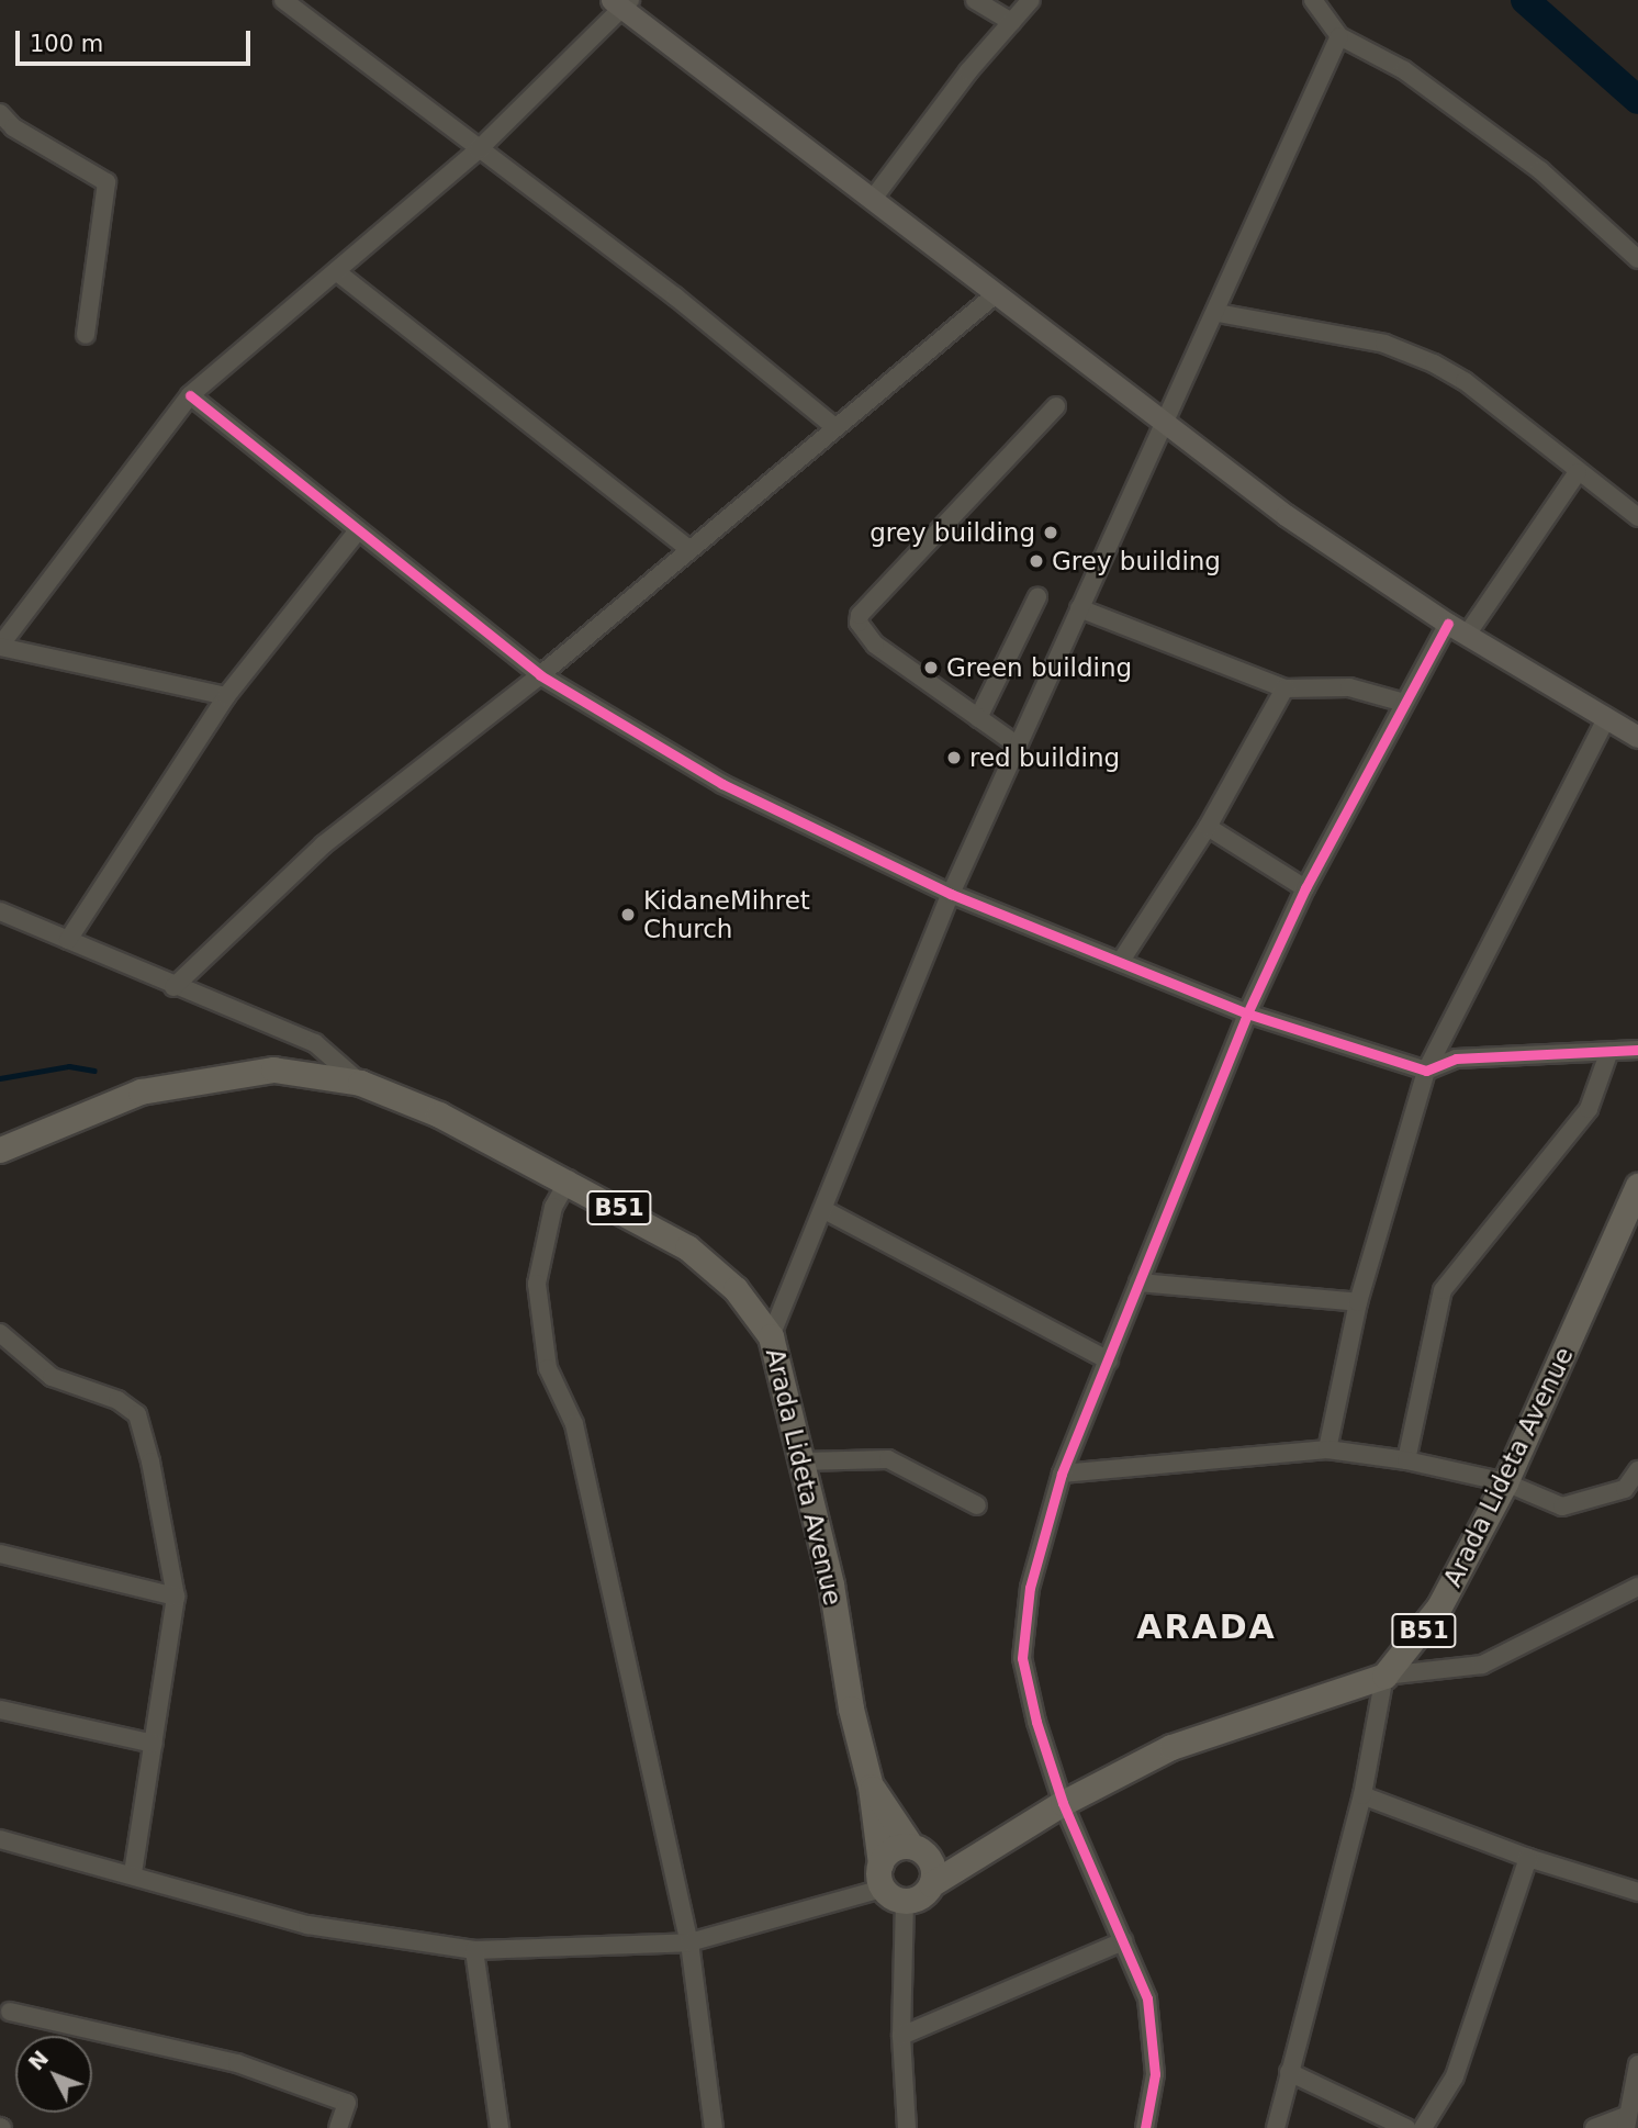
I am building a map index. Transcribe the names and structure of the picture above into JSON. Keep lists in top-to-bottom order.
{
  "streets": {
    "highway": ["B51", "Arada Lideta Avenue"]
  },
  "crossings": [
    ["B51", "Arada Lideta Avenue"]
  ],
  "districts": ["ARADA"],
  "places": [
    "grey building",
    "Grey building",
    "Green building",
    "red building",
    "KidaneMihret Church"
  ],
  "scale_bar": "100 m",
  "north": "top left"
}
